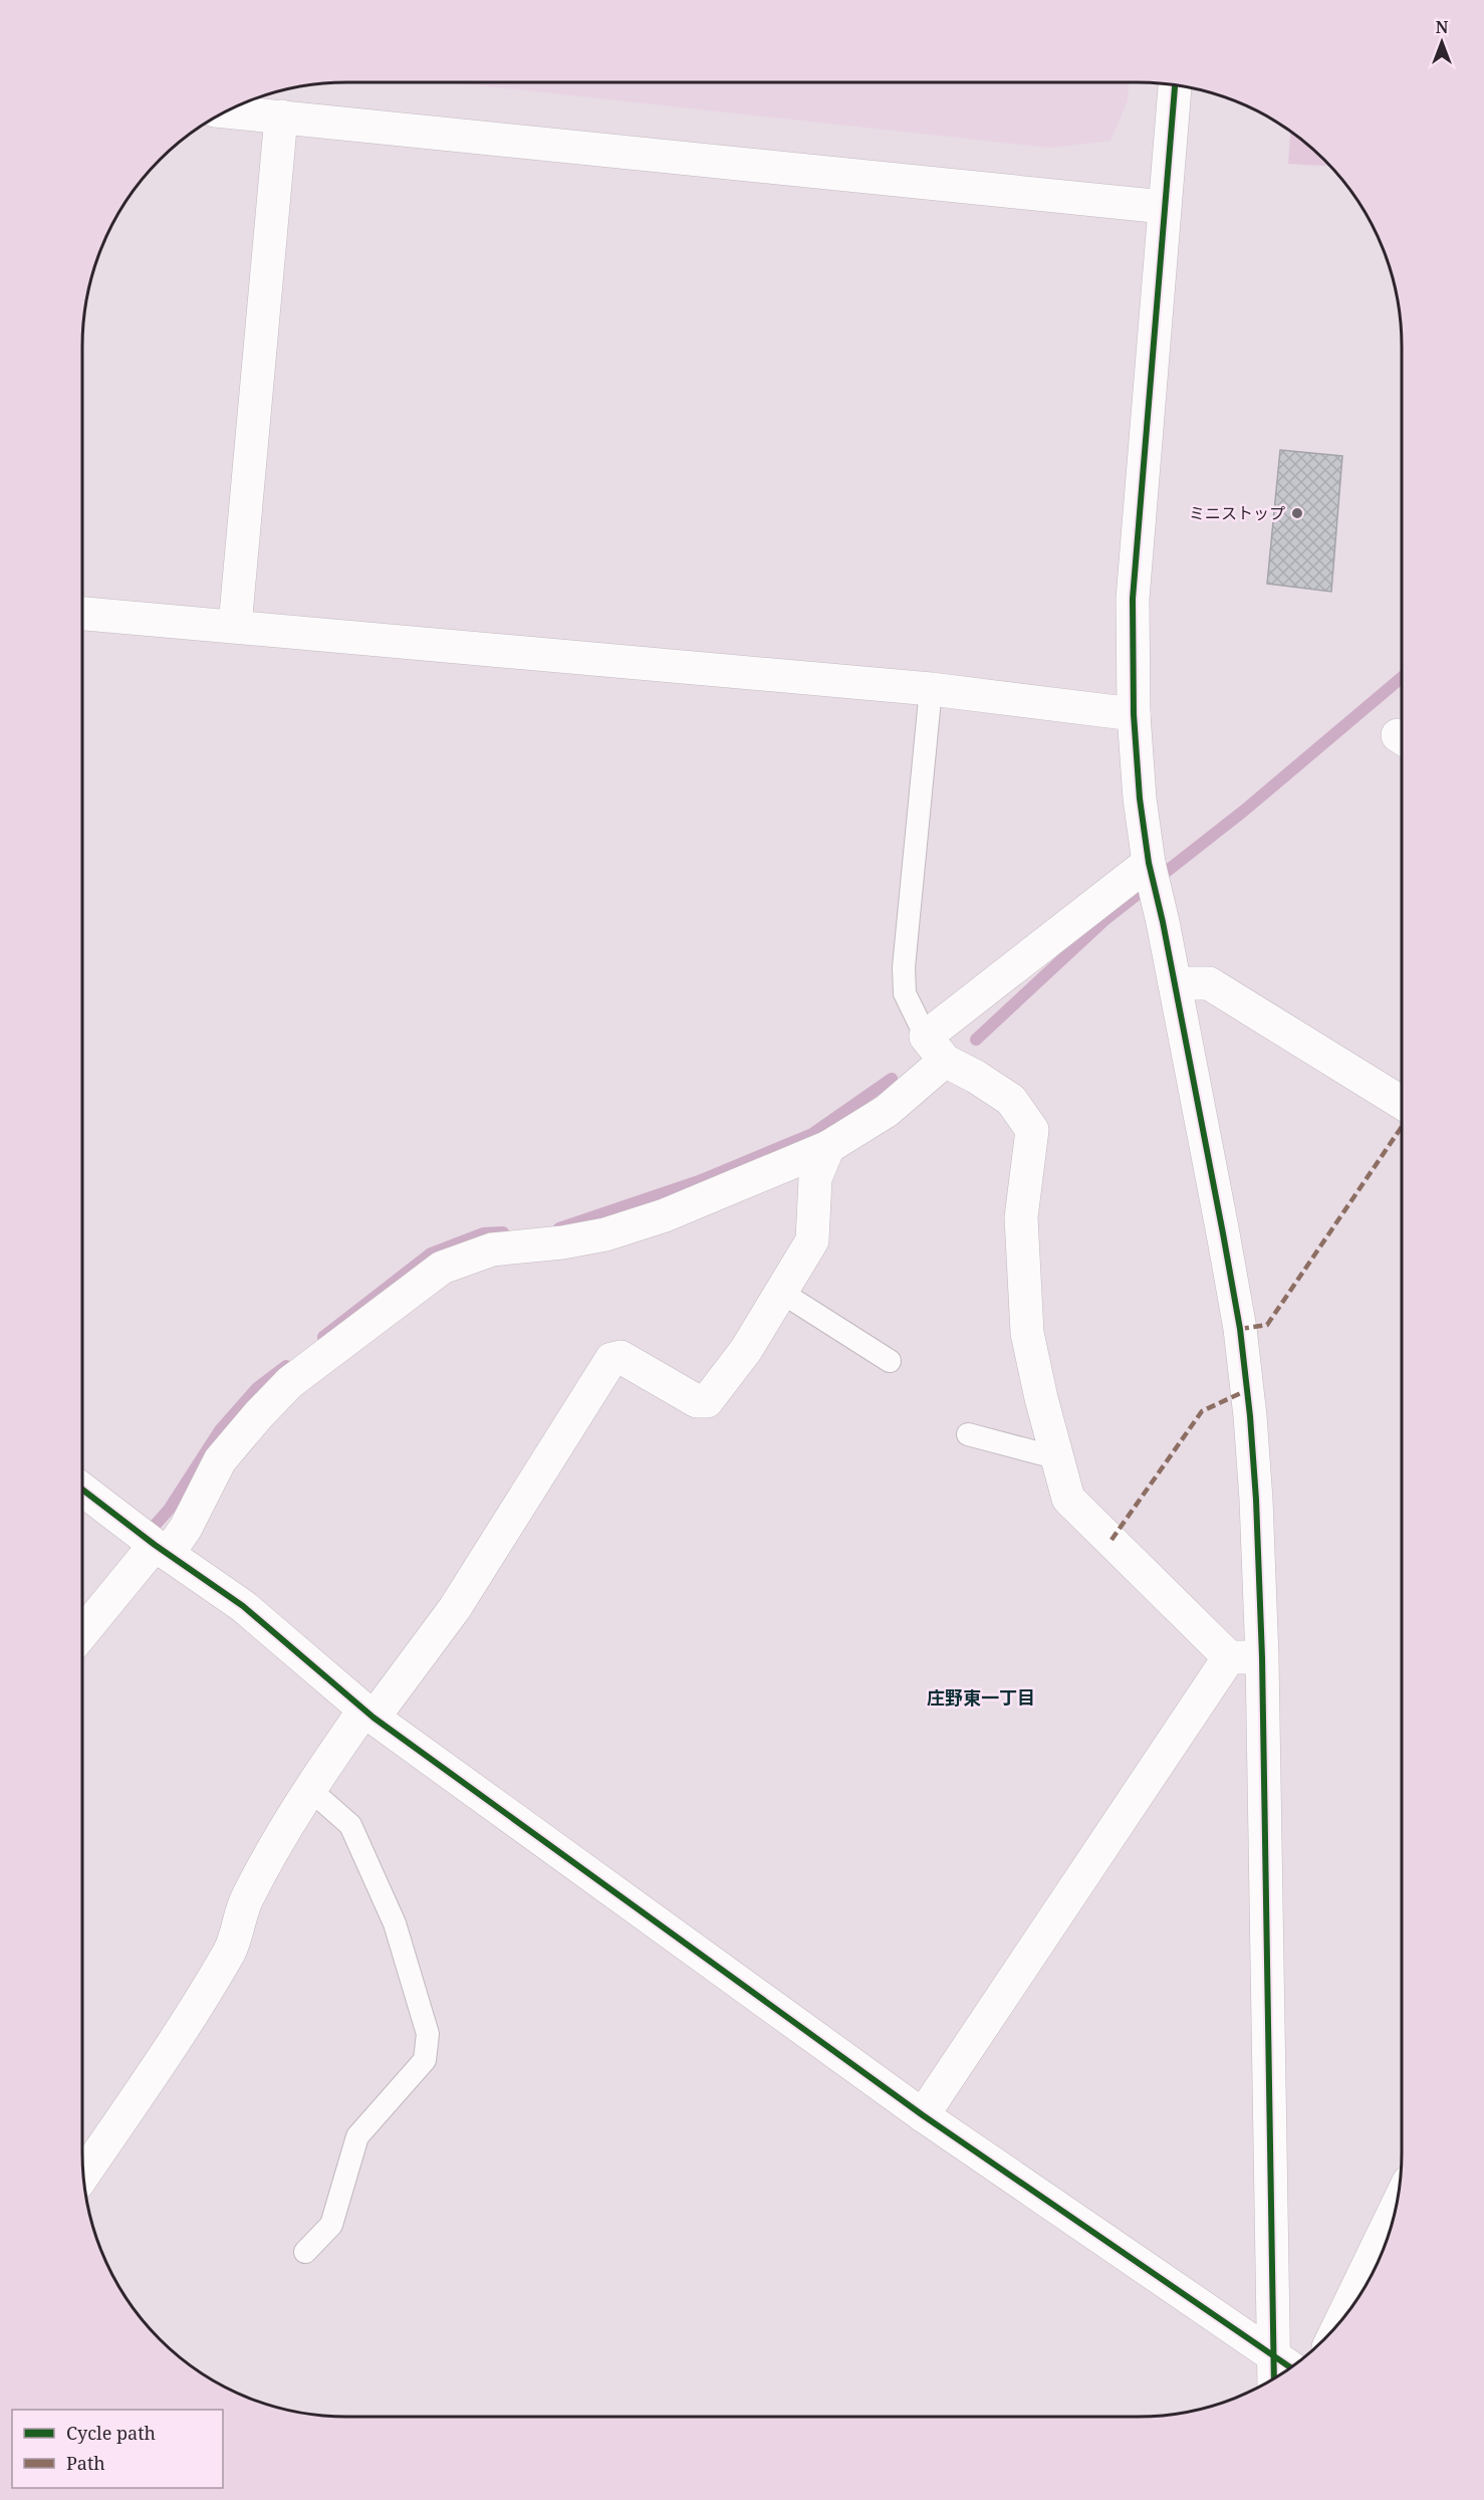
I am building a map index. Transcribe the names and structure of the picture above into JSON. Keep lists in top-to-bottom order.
{
  "districts": ["庄野東一丁目"],
  "places": ["ミニストップ"],
  "legend": ["Cycle path", "Path"],
  "north": "top"
}
